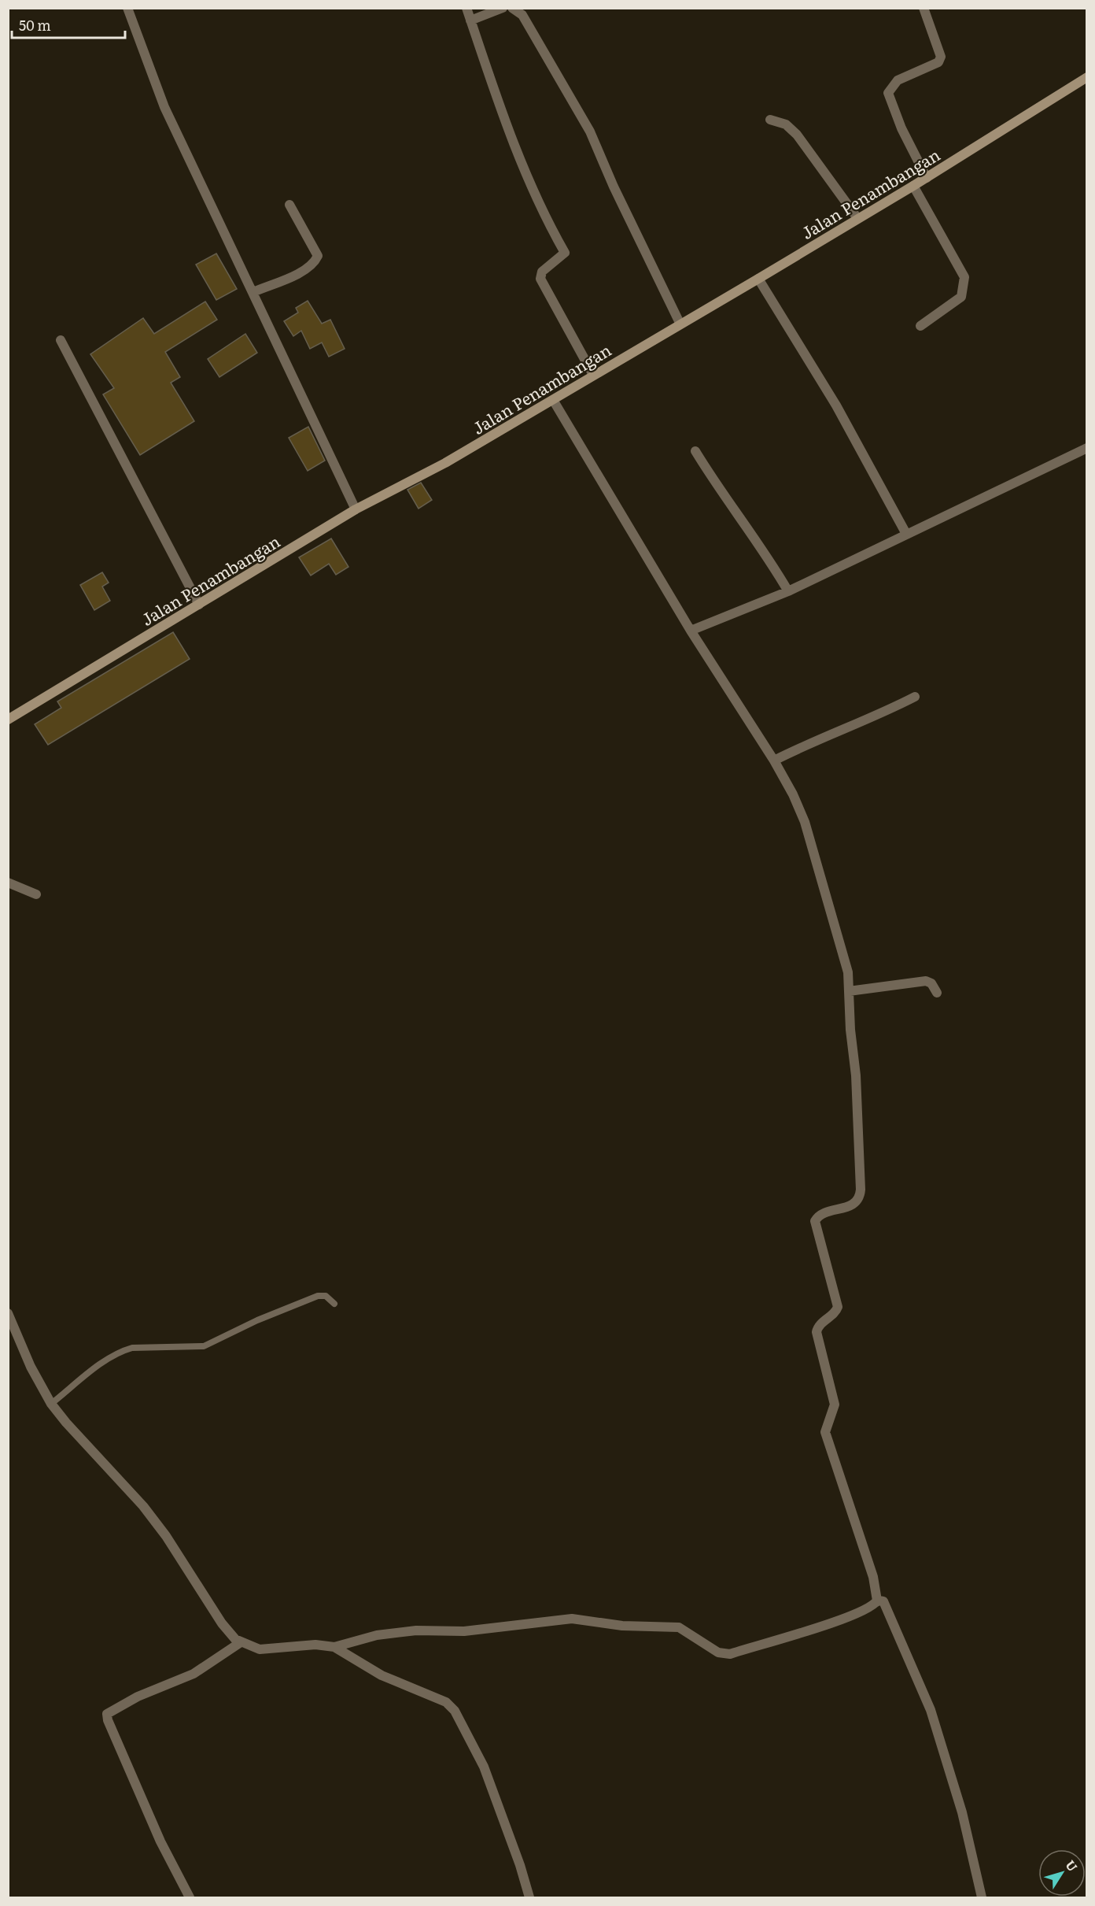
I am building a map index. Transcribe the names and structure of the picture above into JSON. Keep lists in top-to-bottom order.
{
  "streets": {
    "street": ["Jalan Penambangan"]
  },
  "scale_bar": "50 m",
  "north": "top right"
}
